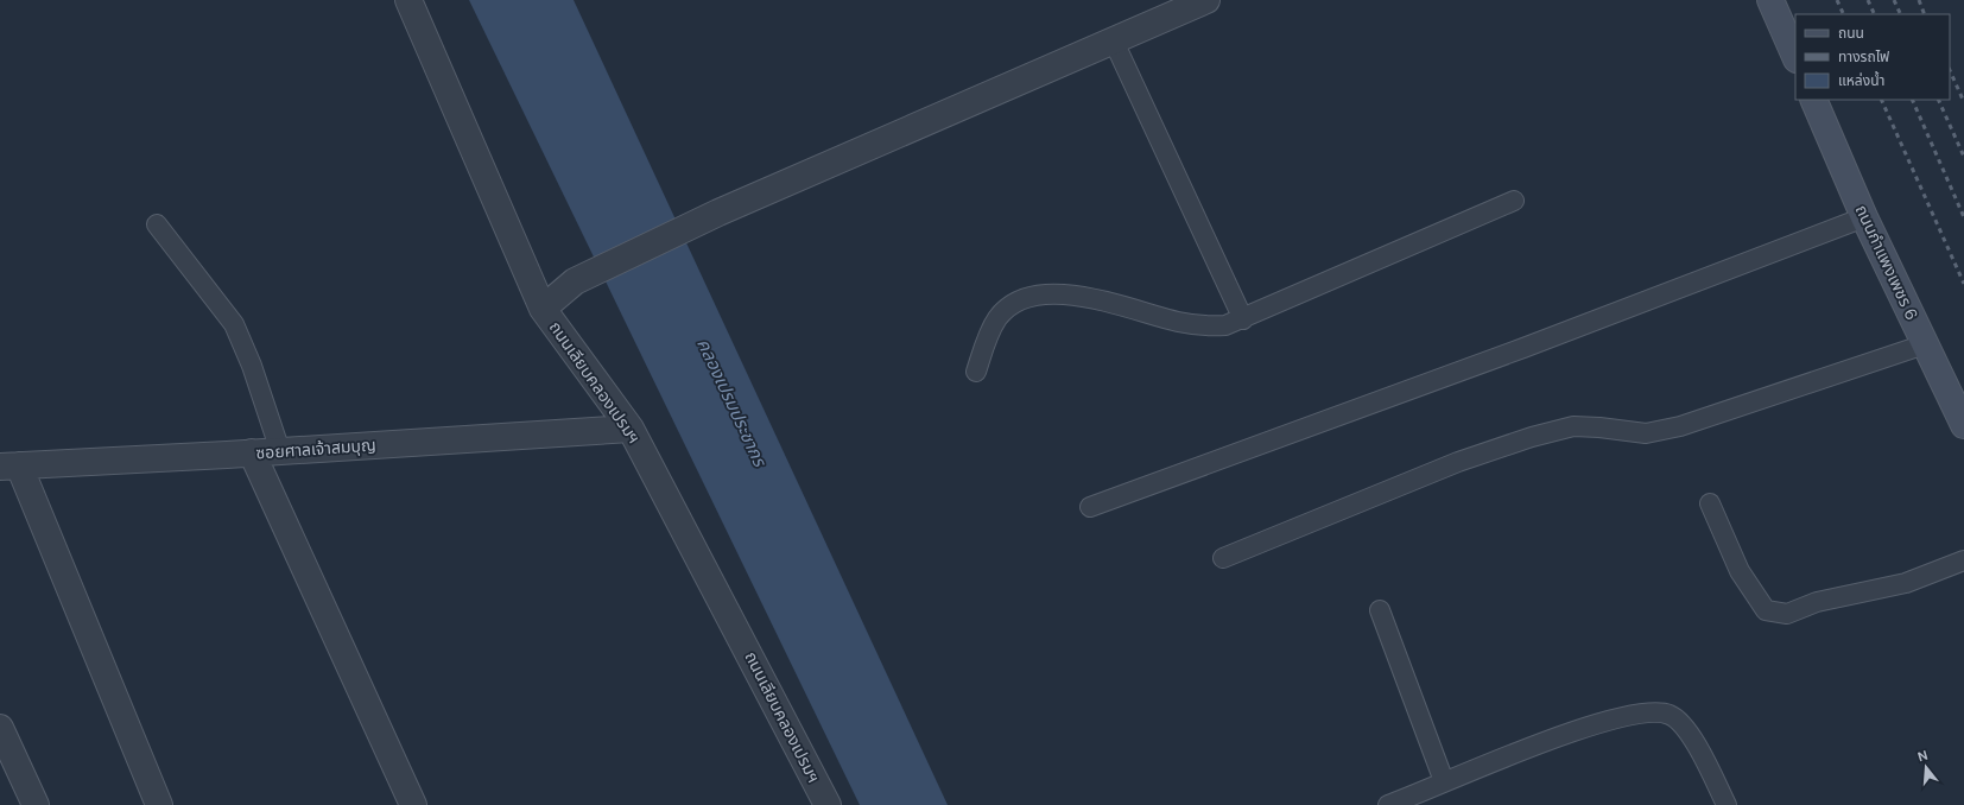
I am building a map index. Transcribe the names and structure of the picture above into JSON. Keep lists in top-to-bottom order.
{
  "streets": {
    "main road": ["ถนนกำแพงเพชร 6"],
    "street": ["ถนนเลียบคลองเปรมฯ", "ซอยศาลเจ้าสมบุญ"]
  },
  "crossings": [
    ["ถนนเลียบคลองเปรมฯ", "ซอยศาลเจ้าสมบุญ"]
  ],
  "water": ["คลองเปรมประชากร"],
  "legend": ["ถนน", "ทางรถไฟ", "แหล่งน้ำ"],
  "north": "top"
}
